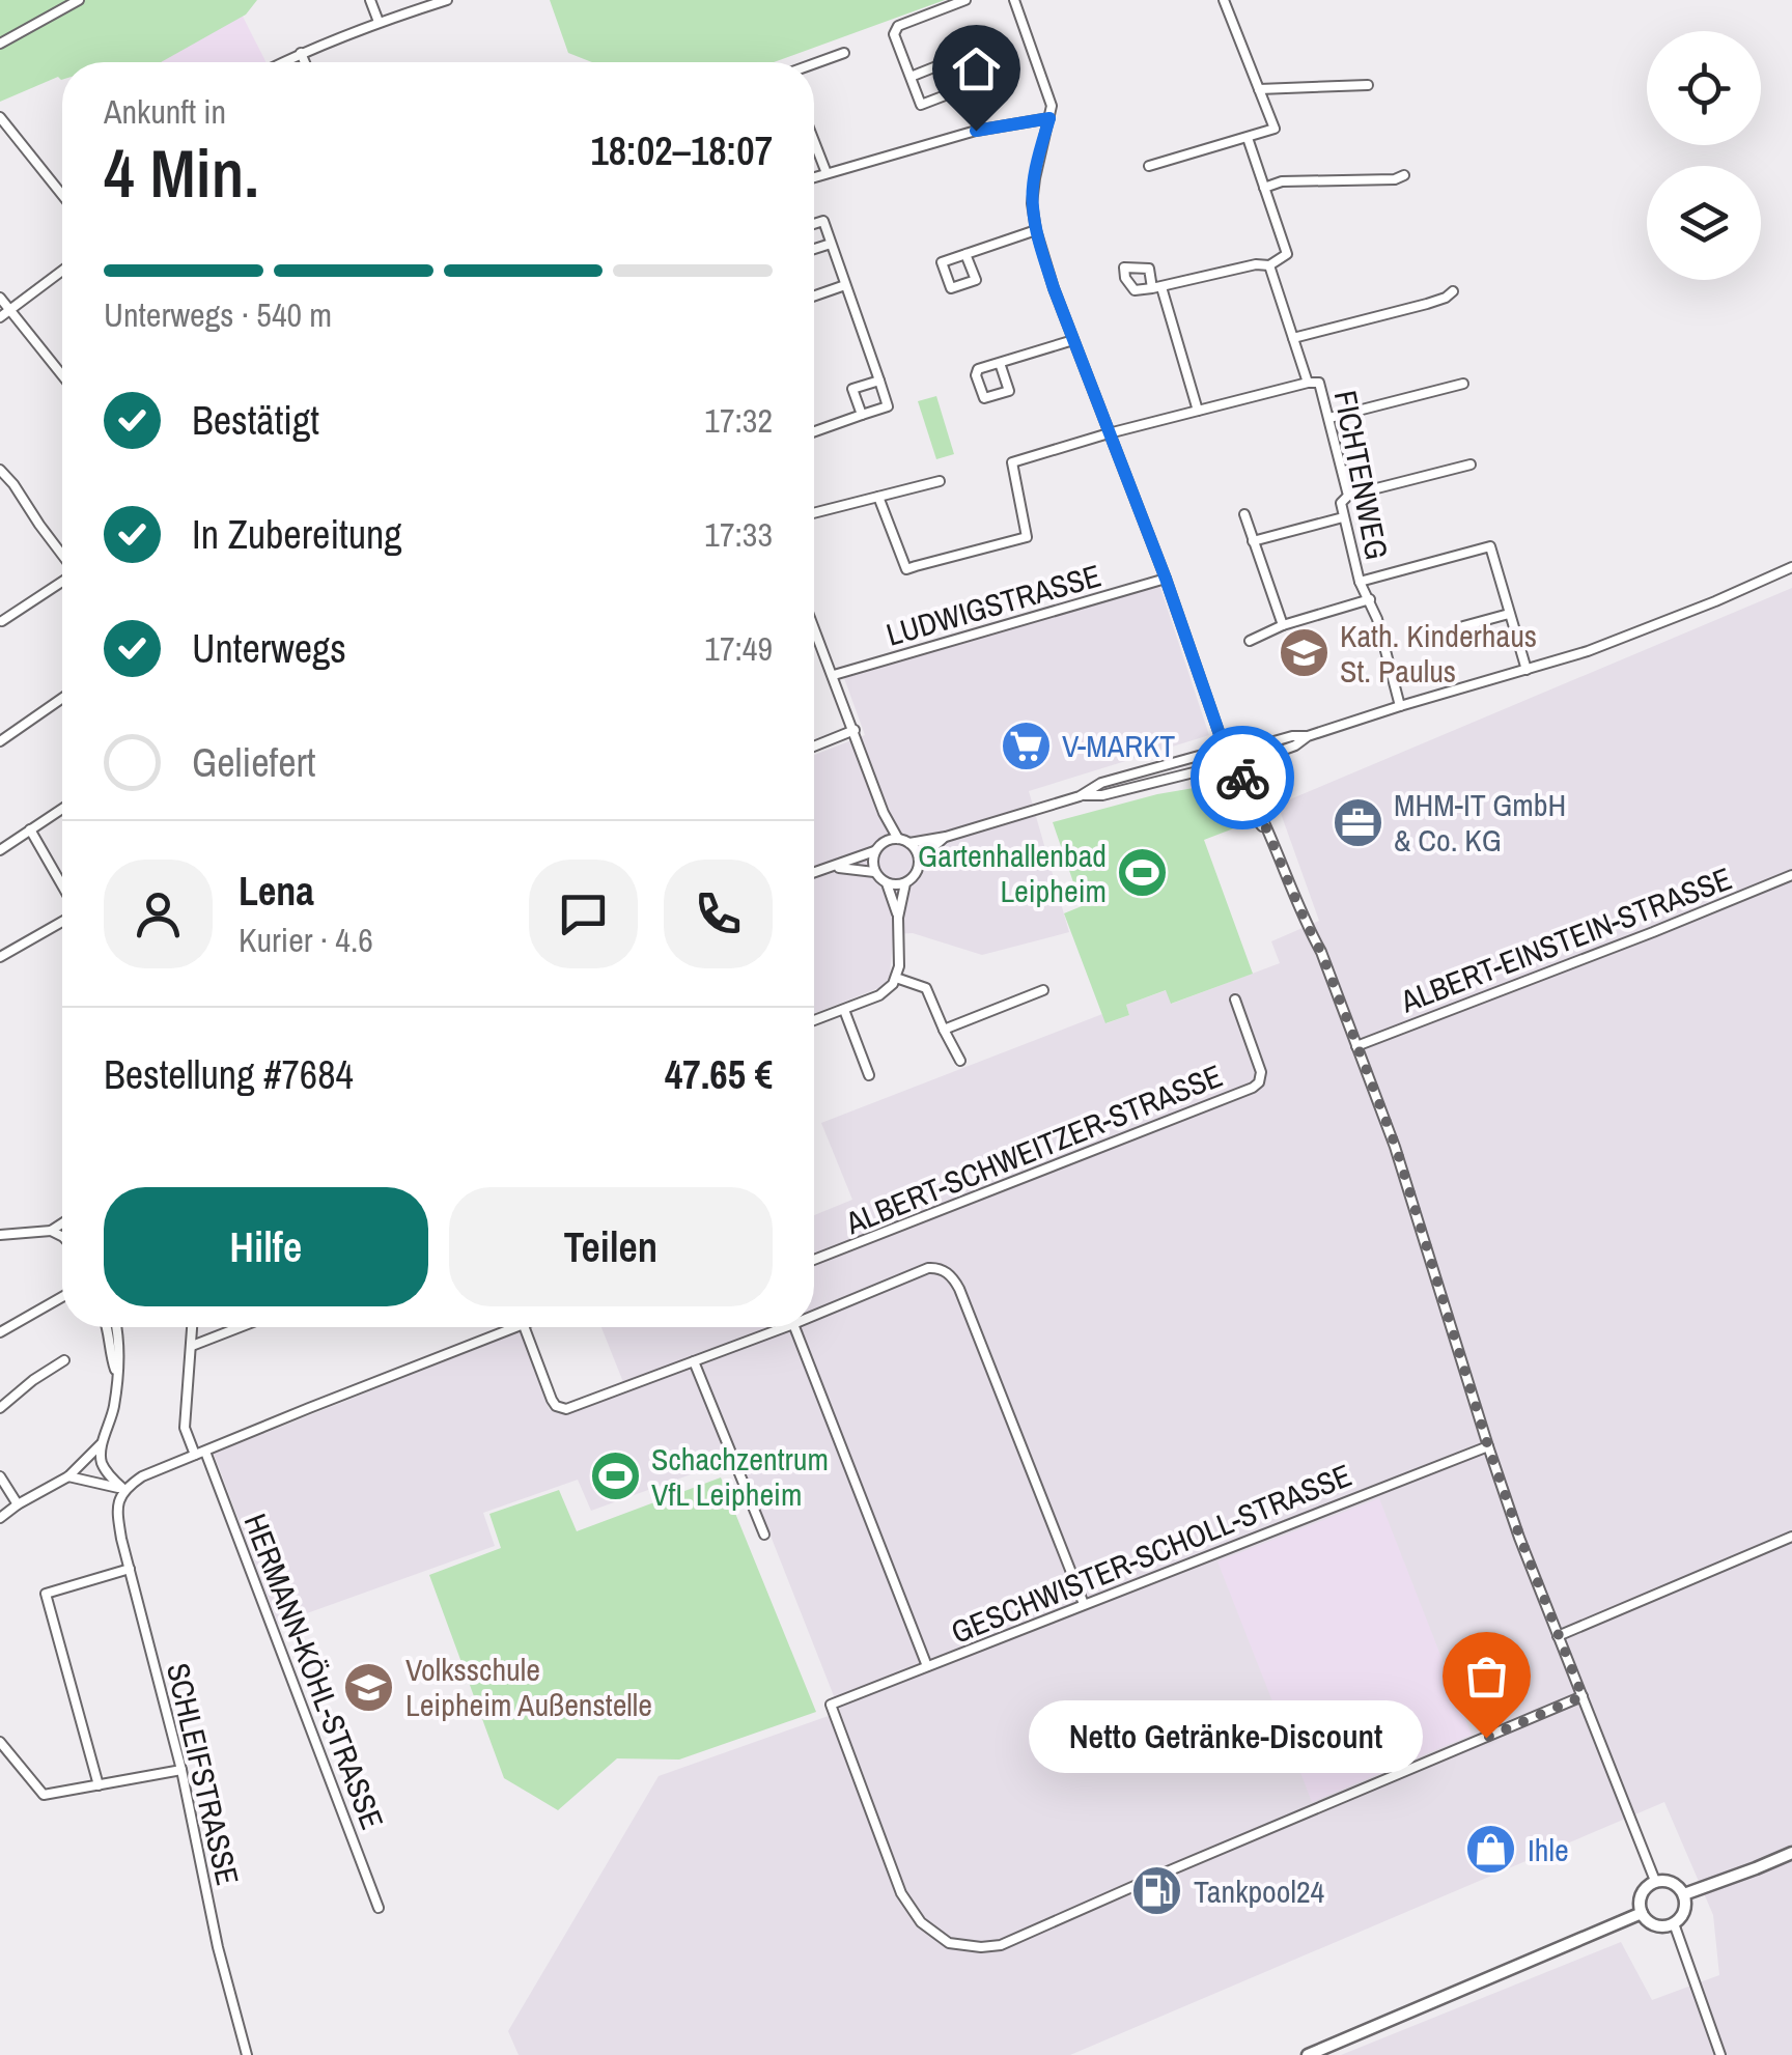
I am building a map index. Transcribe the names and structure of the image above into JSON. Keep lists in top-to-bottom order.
{
  "streets": {
    "street": [
      "FICHTENWEG",
      "LUDWIGSTRASSE",
      "ALBERT-EINSTEIN-STRASSE",
      "ALBERT-SCHWEITZER-STRASSE",
      "GESCHWISTER-SCHOLL-STRASSE",
      "HERMANN-KÖHL-STRASSE",
      "SCHLEIFSTRASSE"
    ]
  },
  "places": {
    "school or university": ["Kath. Kinderhaus St. Paulus", "Volksschule Leipheim Außenstelle"],
    "supermarket": ["V-MARKT"],
    "office": ["MHM-IT GmbH & Co. KG"],
    "sports": ["Gartenhallenbad Leipheim", "Schachzentrum VfL Leipheim"],
    "other": ["Netto Getränke-Discount"],
    "shop": ["Ihle"],
    "fuel station": ["Tankpool24"]
  },
  "page": {
    "heading": ["4 Min.", "Ankunft in", "18:02–18:07"],
    "panel": [
      "Lena",
      "Kurier · 4.6",
      "Bestellung #7684",
      "47.65 €"
    ],
    "bar": "Unterwegs · 540 m",
    "list": [
      ["Bestätigt", "17:32"],
      ["In Zubereitung", "17:33"],
      ["Unterwegs", "17:49"],
      "Geliefert"
    ],
    "buttons": ["Hilfe", "Teilen"],
    "bubble": "Netto Getränke-Discount"
  }
}
